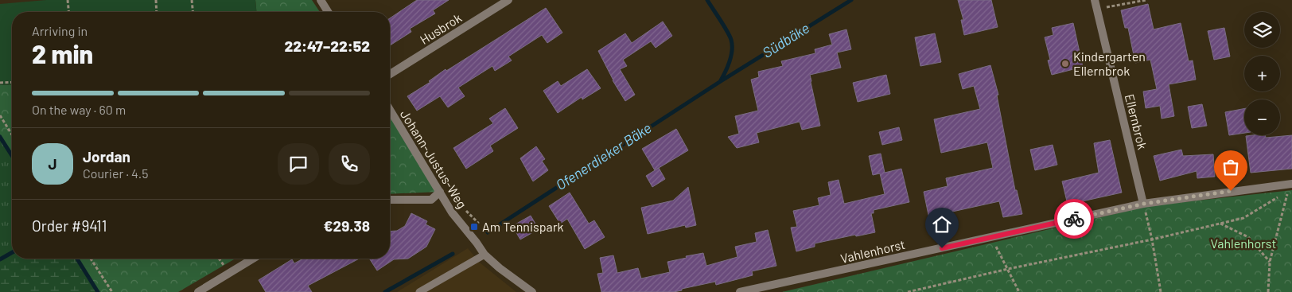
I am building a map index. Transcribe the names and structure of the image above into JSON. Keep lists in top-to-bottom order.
{
  "streets": {
    "street": [
      "Husbrok",
      "Ellernbrok",
      "Johann-Justus-Weg",
      "Vahlenhorst"
    ]
  },
  "crossings": [
    ["Ellernbrok", "Vahlenhorst"]
  ],
  "water": ["Südbäke", "Ofenerdieker Bäke"],
  "parks": ["Vahlenhorst"],
  "places": {
    "other": ["Kindergarten Ellernbrok"],
    "transit": ["Am Tennispark"]
  },
  "page": {
    "map_buttons": ["+", "−"],
    "heading": ["2 min", "Arriving in", "22:47–22:52"],
    "panel": [
      "Jordan",
      "Courier · 4.5",
      "Order #9411",
      "€29.38"
    ],
    "bar": "On the way · 60 m",
    "round": "J"
  }
}
